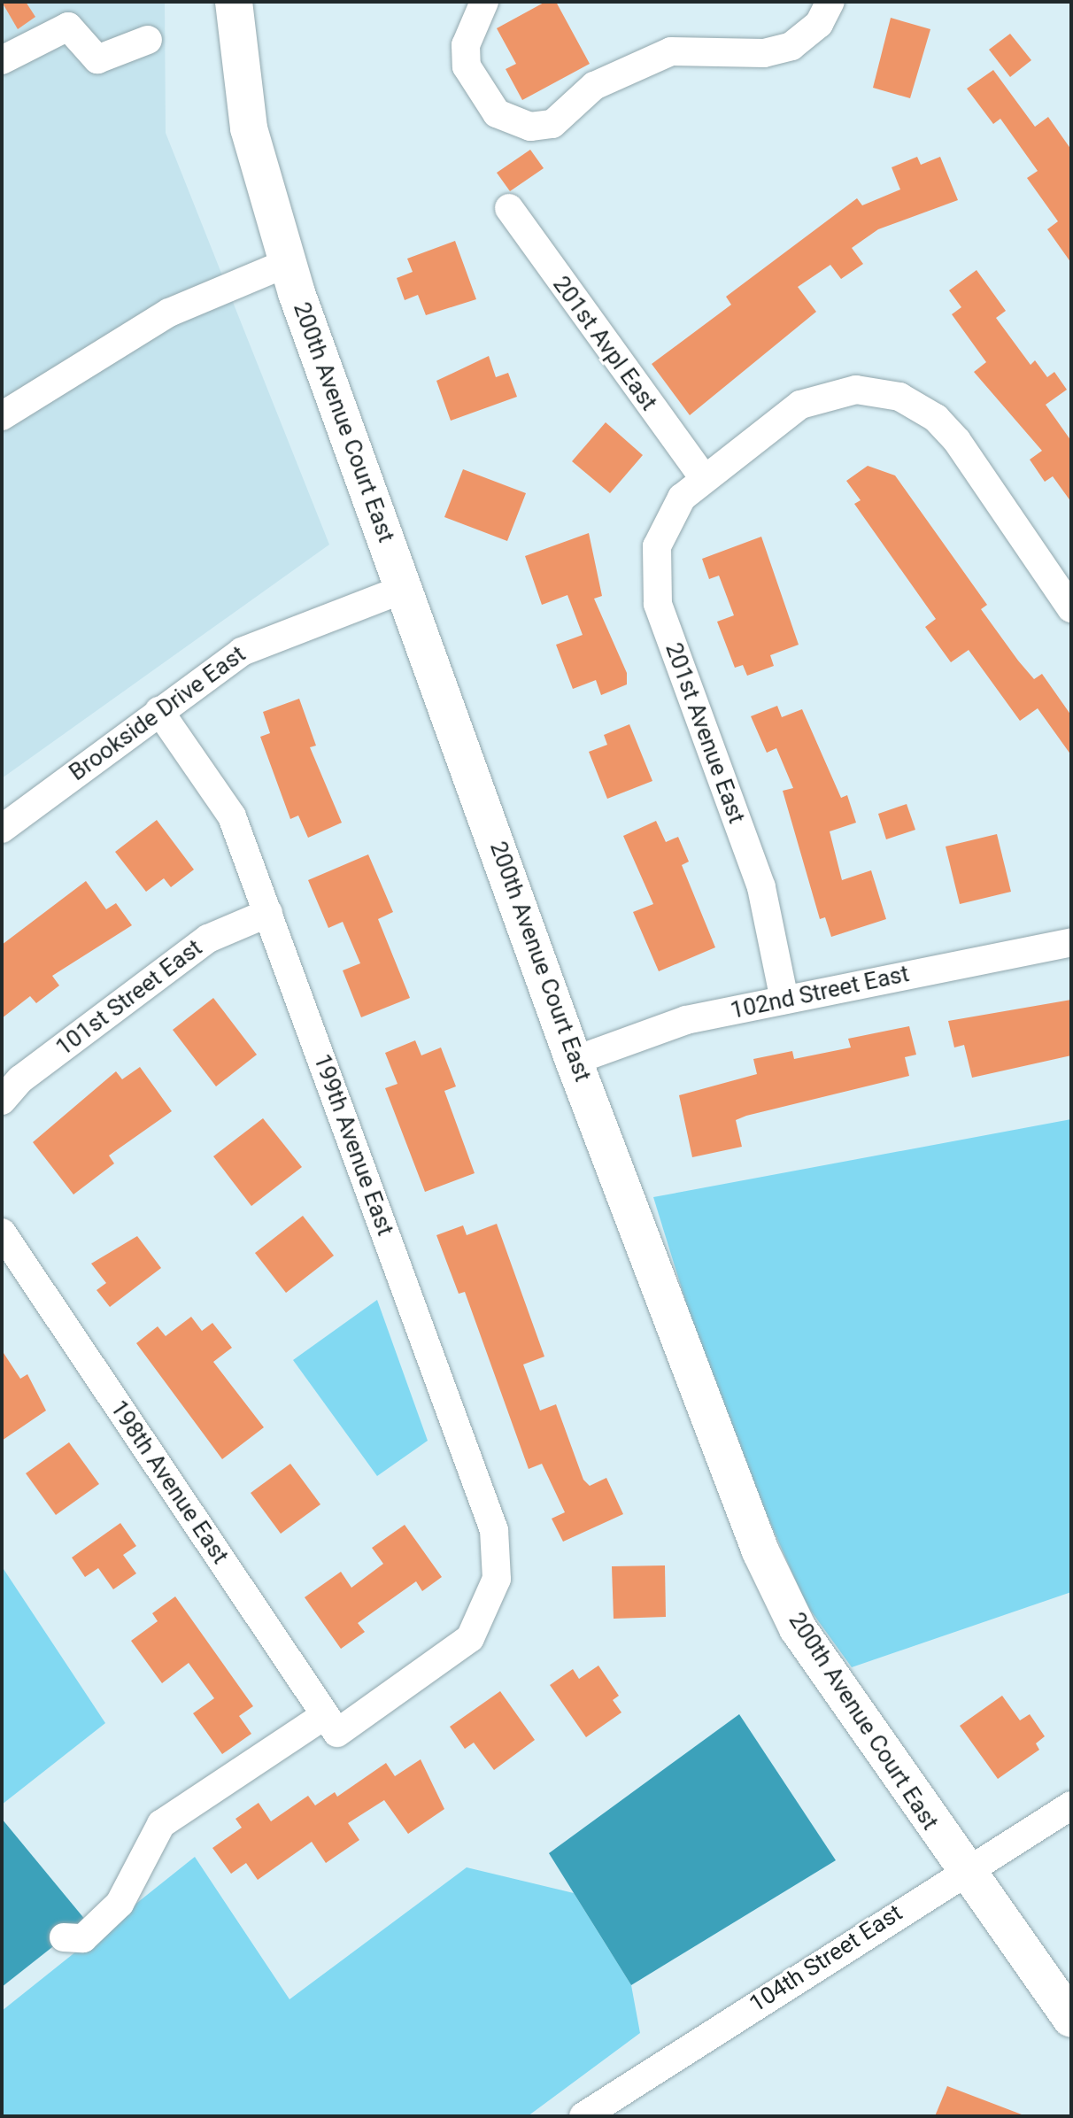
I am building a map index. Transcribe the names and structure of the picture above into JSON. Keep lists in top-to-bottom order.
{
  "streets": {
    "main road": ["200th Avenue Court East"],
    "street": [
      "201st Avpl East",
      "Brookside Drive East",
      "201st Avenue East",
      "102nd Street East",
      "101st Street East",
      "199th Avenue East",
      "198th Avenue East",
      "104th Street East"
    ]
  },
  "crossings": [
    ["201st Avpl East", "201st Avenue East"],
    ["200th Avenue Court East", "Brookside Drive East"],
    ["200th Avenue Court East", "102nd Street East"],
    ["200th Avenue Court East", "104th Street East"],
    ["Brookside Drive East", "199th Avenue East"],
    ["201st Avenue East", "102nd Street East"],
    ["101st Street East", "199th Avenue East"],
    ["199th Avenue East", "198th Avenue East"]
  ]
}
